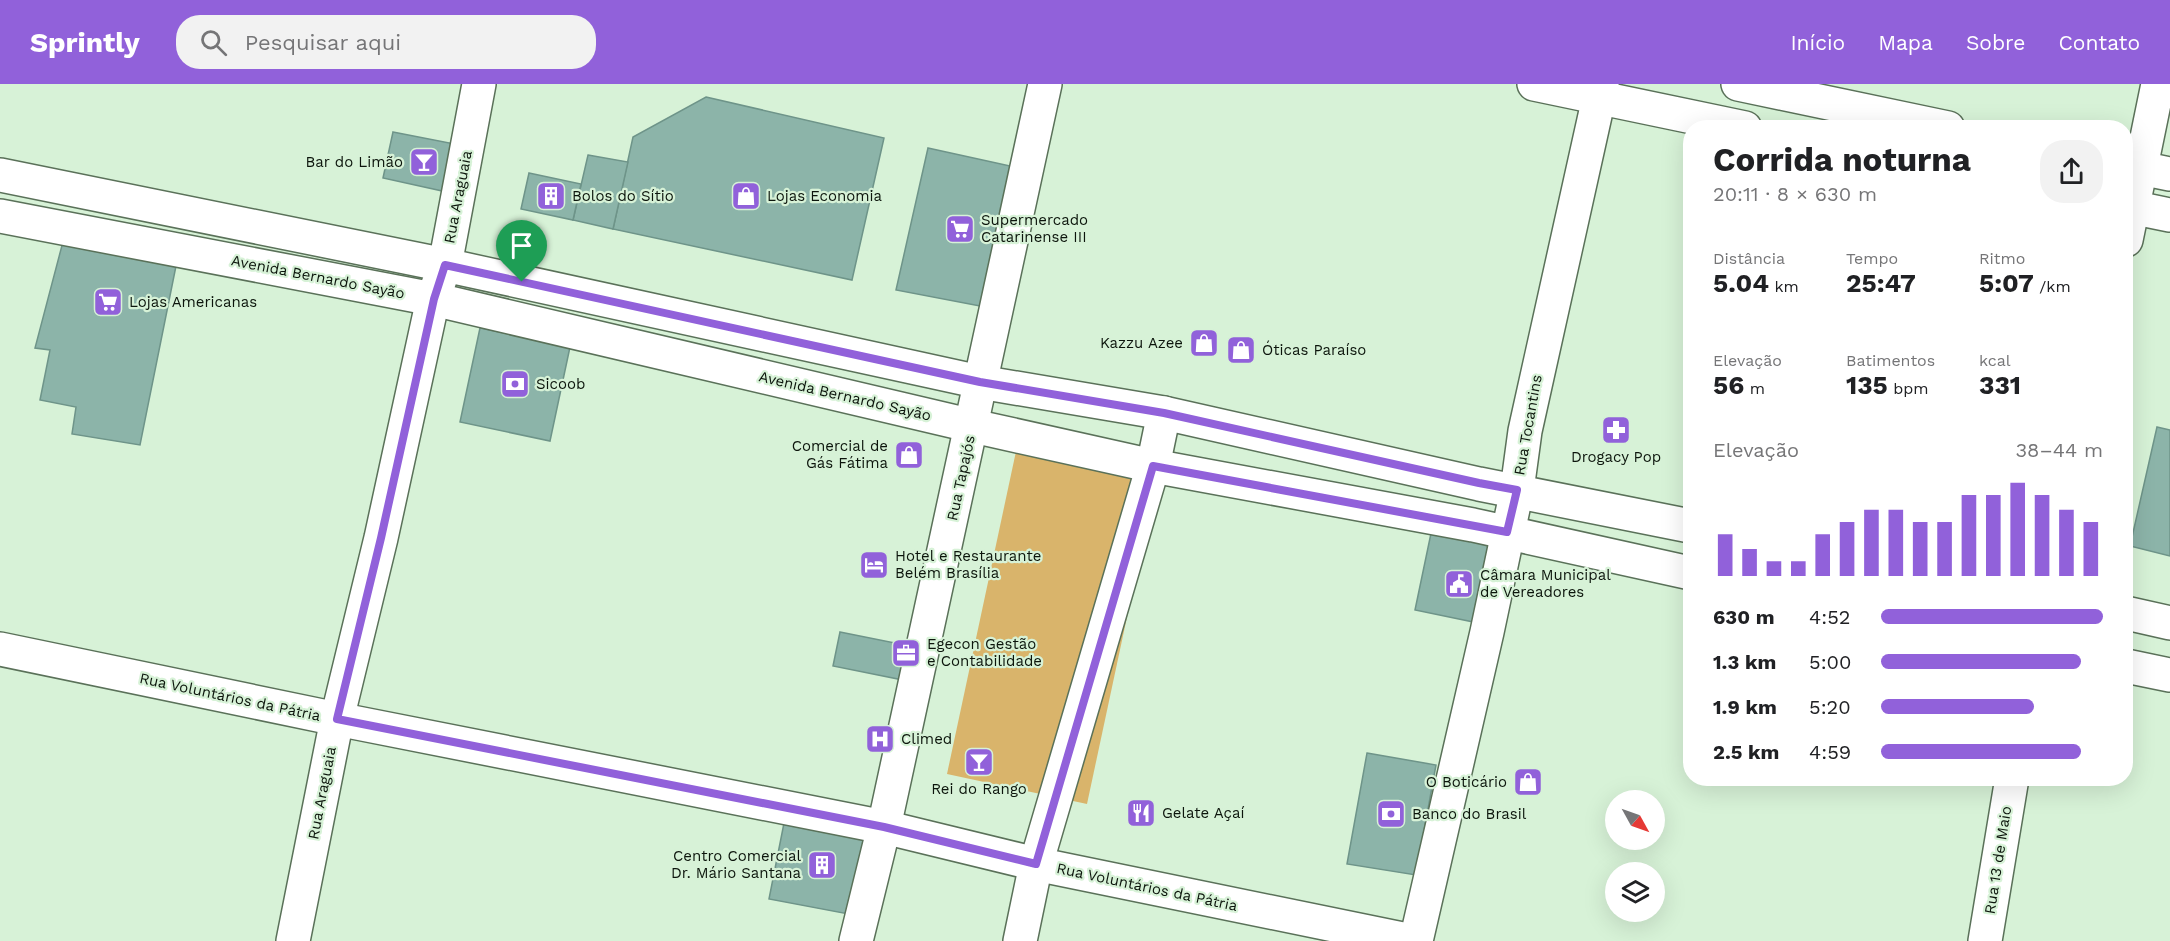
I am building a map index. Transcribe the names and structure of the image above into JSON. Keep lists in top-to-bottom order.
{
  "streets": {
    "street": [
      "Rua Araguaia",
      "Avenida Bernardo Sayão",
      "Rua Tocantins",
      "Rua Tapajós",
      "Rua Voluntários da Pátria",
      "Rua 13 de Maio"
    ]
  },
  "crossings": [
    ["Rua Araguaia", "Avenida Bernardo Sayão"],
    ["Rua Araguaia", "Rua Voluntários da Pátria"],
    ["Avenida Bernardo Sayão", "Rua Tocantins"],
    ["Avenida Bernardo Sayão", "Rua Tapajós"],
    ["Rua Tocantins", "Rua Voluntários da Pátria"],
    ["Rua Tapajós", "Rua Voluntários da Pátria"]
  ],
  "places": {
    "bar": ["Bar do Limão", "Rei do Rango"],
    "building": ["Bolos do Sítio", "Centro Comercial Dr. Mário Santana"],
    "shop": [
      "Lojas Economia",
      "Kazzu Azee",
      "Óticas Paraíso",
      "Comercial de Gás Fátima",
      "O Boticário"
    ],
    "supermarket": ["Supermercado Catarinense III", "Lojas Americanas"],
    "bank": ["Sicoob", "Banco do Brasil"],
    "pharmacy": ["Drogacy Pop"],
    "hotel": ["Hotel e Restaurante Belém Brasília"],
    "public building": ["Câmara Municipal de Vereadores"],
    "office": ["Egecon Gestão e Contabilidade"],
    "hospital": ["Climed"],
    "restaurant": ["Gelate Açaí"]
  },
  "north": "bottom right",
  "page": {
    "header": "Sprintly",
    "search": "Pesquisar aqui",
    "nav": [
      "Início",
      "Mapa",
      "Sobre",
      "Contato"
    ],
    "heading": ["Corrida noturna", "20:11 · 8 × 630 m"],
    "stats": [
      ["Distância", "5.04 km"],
      ["Tempo", "25:47"],
      ["Ritmo", "5:07 /km"],
      ["Elevação", "56 m"],
      ["Batimentos", "135 bpm"],
      ["kcal", "331"]
    ],
    "chart": ["Elevação", "38–44 m"],
    "list": [
      {
        "name": "630 m",
        "note": "4:52"
      },
      {
        "name": "1.3 km",
        "note": "5:00"
      },
      {
        "name": "1.9 km",
        "note": "5:20"
      },
      {
        "name": "2.5 km",
        "note": "4:59"
      }
    ]
  }
}
